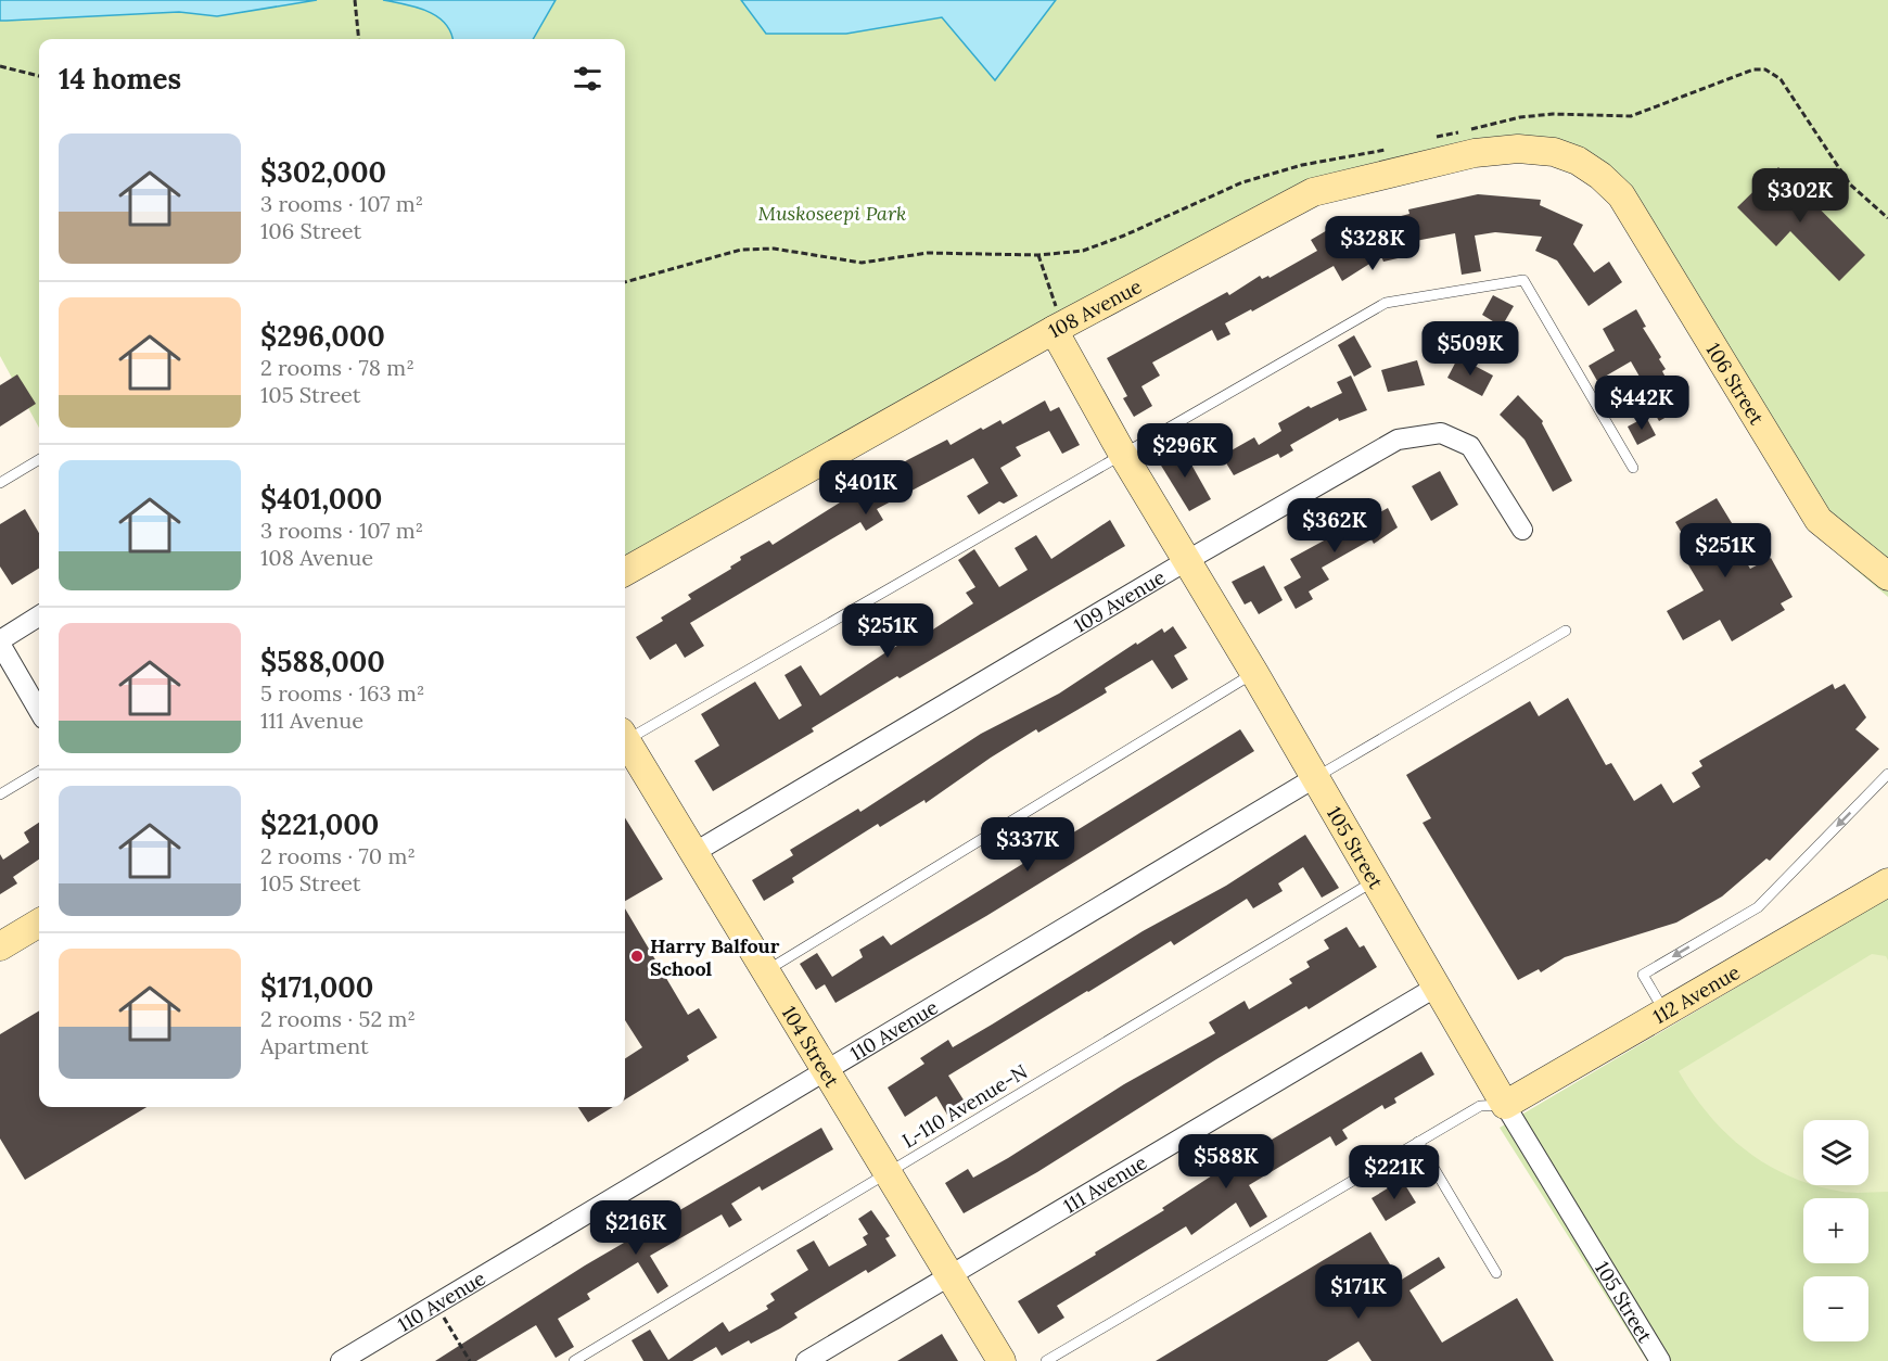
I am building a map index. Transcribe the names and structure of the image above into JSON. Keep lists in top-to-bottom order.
{
  "streets": {
    "street": [
      "108 Avenue",
      "106 Street",
      "109 Avenue",
      "105 Street",
      "112 Avenue",
      "110 Avenue",
      "104 Street",
      "111 Avenue"
    ],
    "lane": ["L-110 Avenue-N"]
  },
  "crossings": [
    ["108 Avenue", "106 Street"],
    ["108 Avenue", "105 Street"],
    ["109 Avenue", "105 Street"],
    ["109 Avenue", "104 Street"],
    ["105 Street", "112 Avenue"],
    ["105 Street", "110 Avenue"],
    ["105 Street", "L-110 Avenue-N"],
    ["105 Street", "111 Avenue"],
    ["110 Avenue", "104 Street"],
    ["104 Street", "L-110 Avenue-N"],
    ["104 Street", "111 Avenue"]
  ],
  "parks": ["Muskoseepi Park"],
  "places": ["Harry Balfour School"],
  "page": {
    "heading": "14 homes",
    "list": [
      {
        "name": "$302,000",
        "note": "3 rooms · 107 m² · 106 Street"
      },
      {
        "name": "$296,000",
        "note": "2 rooms · 78 m² · 105 Street"
      },
      {
        "name": "$401,000",
        "note": "3 rooms · 107 m² · 108 Avenue"
      },
      {
        "name": "$588,000",
        "note": "5 rooms · 163 m² · 111 Avenue"
      },
      {
        "name": "$221,000",
        "note": "2 rooms · 70 m² · 105 Street"
      },
      {
        "name": "$171,000",
        "note": "2 rooms · 52 m² · Apartment"
      }
    ],
    "price": [
      "$302K",
      "$328K",
      "$509K",
      "$442K",
      "$296K",
      "$401K",
      "$362K",
      "$251K",
      "$251K",
      "$337K",
      "$588K",
      "$221K",
      "$216K",
      "$171K"
    ],
    "map_buttons": ["+", "−"]
  }
}
